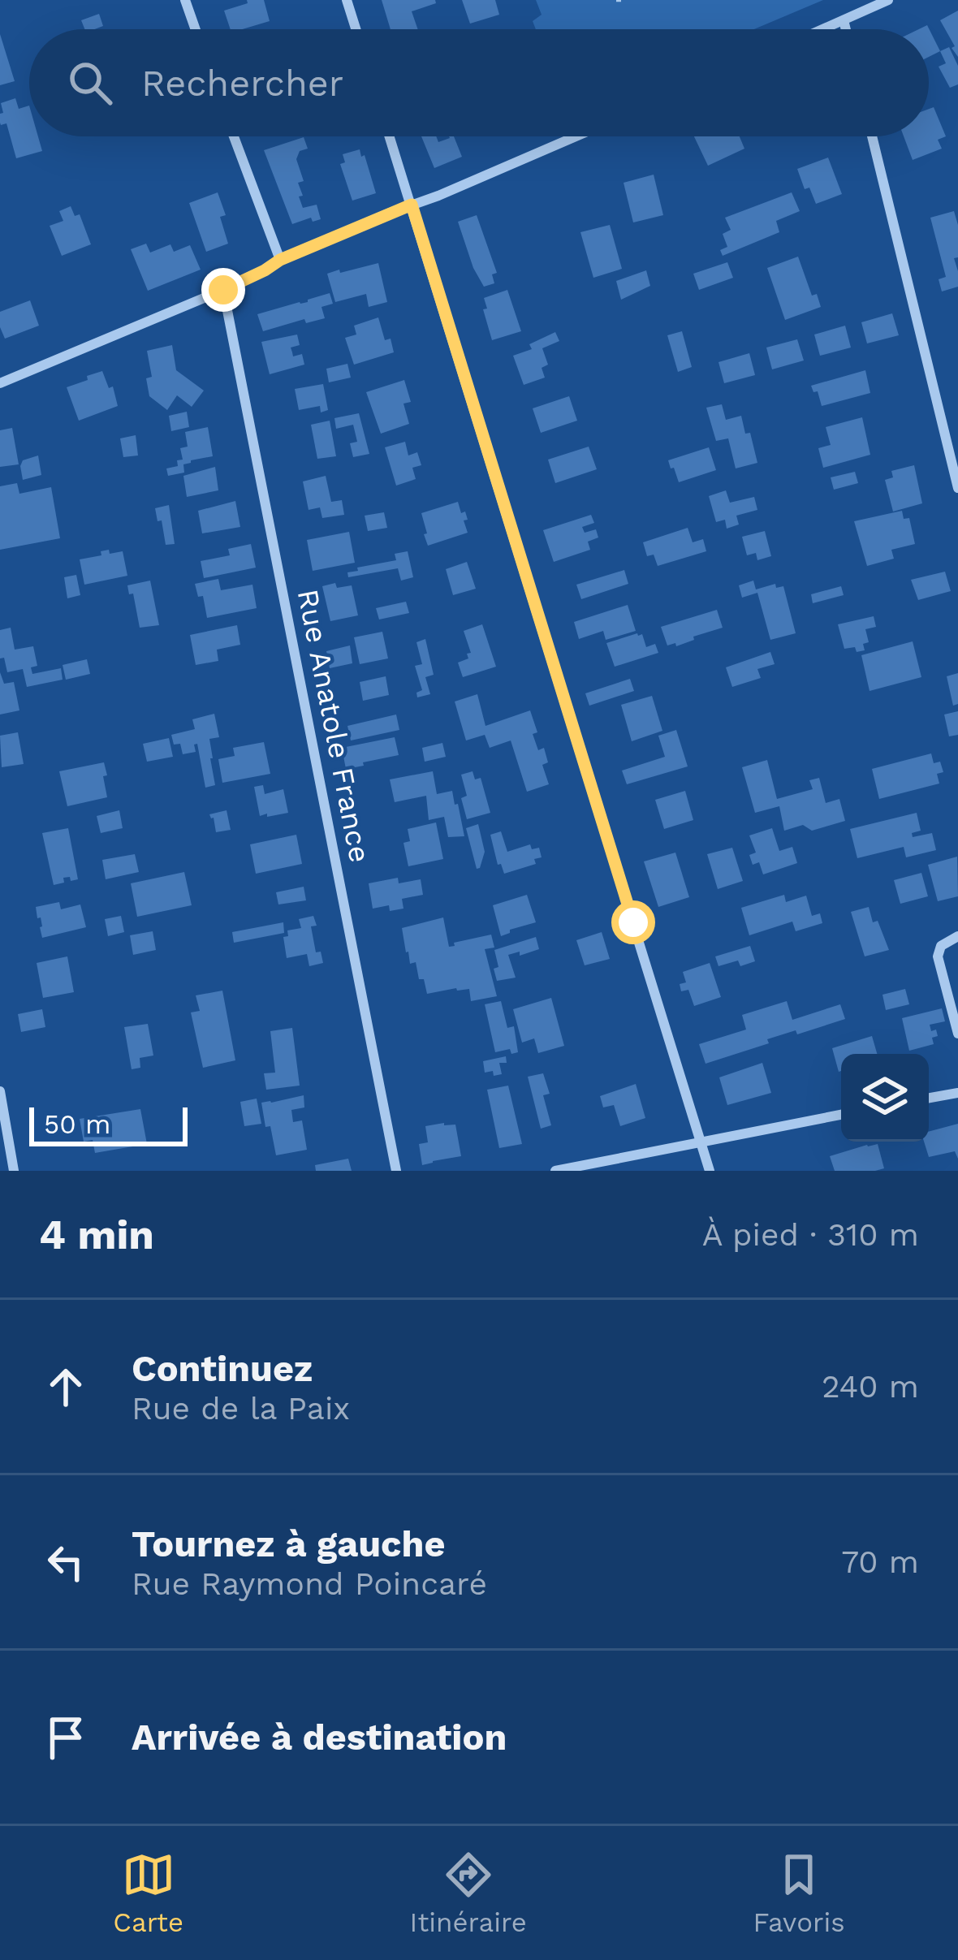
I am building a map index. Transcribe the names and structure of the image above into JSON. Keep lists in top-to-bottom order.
{
  "streets": {
    "street": ["Rue Anatole France"]
  },
  "scale_bar": "50 m",
  "page": {
    "search": "Rechercher",
    "scale": "50 m",
    "heading": ["4 min", "À pied · 310 m"],
    "list": [
      ["Continuez", "Rue de la Paix", "240 m"],
      ["Tournez à gauche", "Rue Raymond Poincaré", "70 m"],
      "Arrivée à destination"
    ],
    "nav": ["Carte", "Itinéraire", "Favoris"]
  }
}
